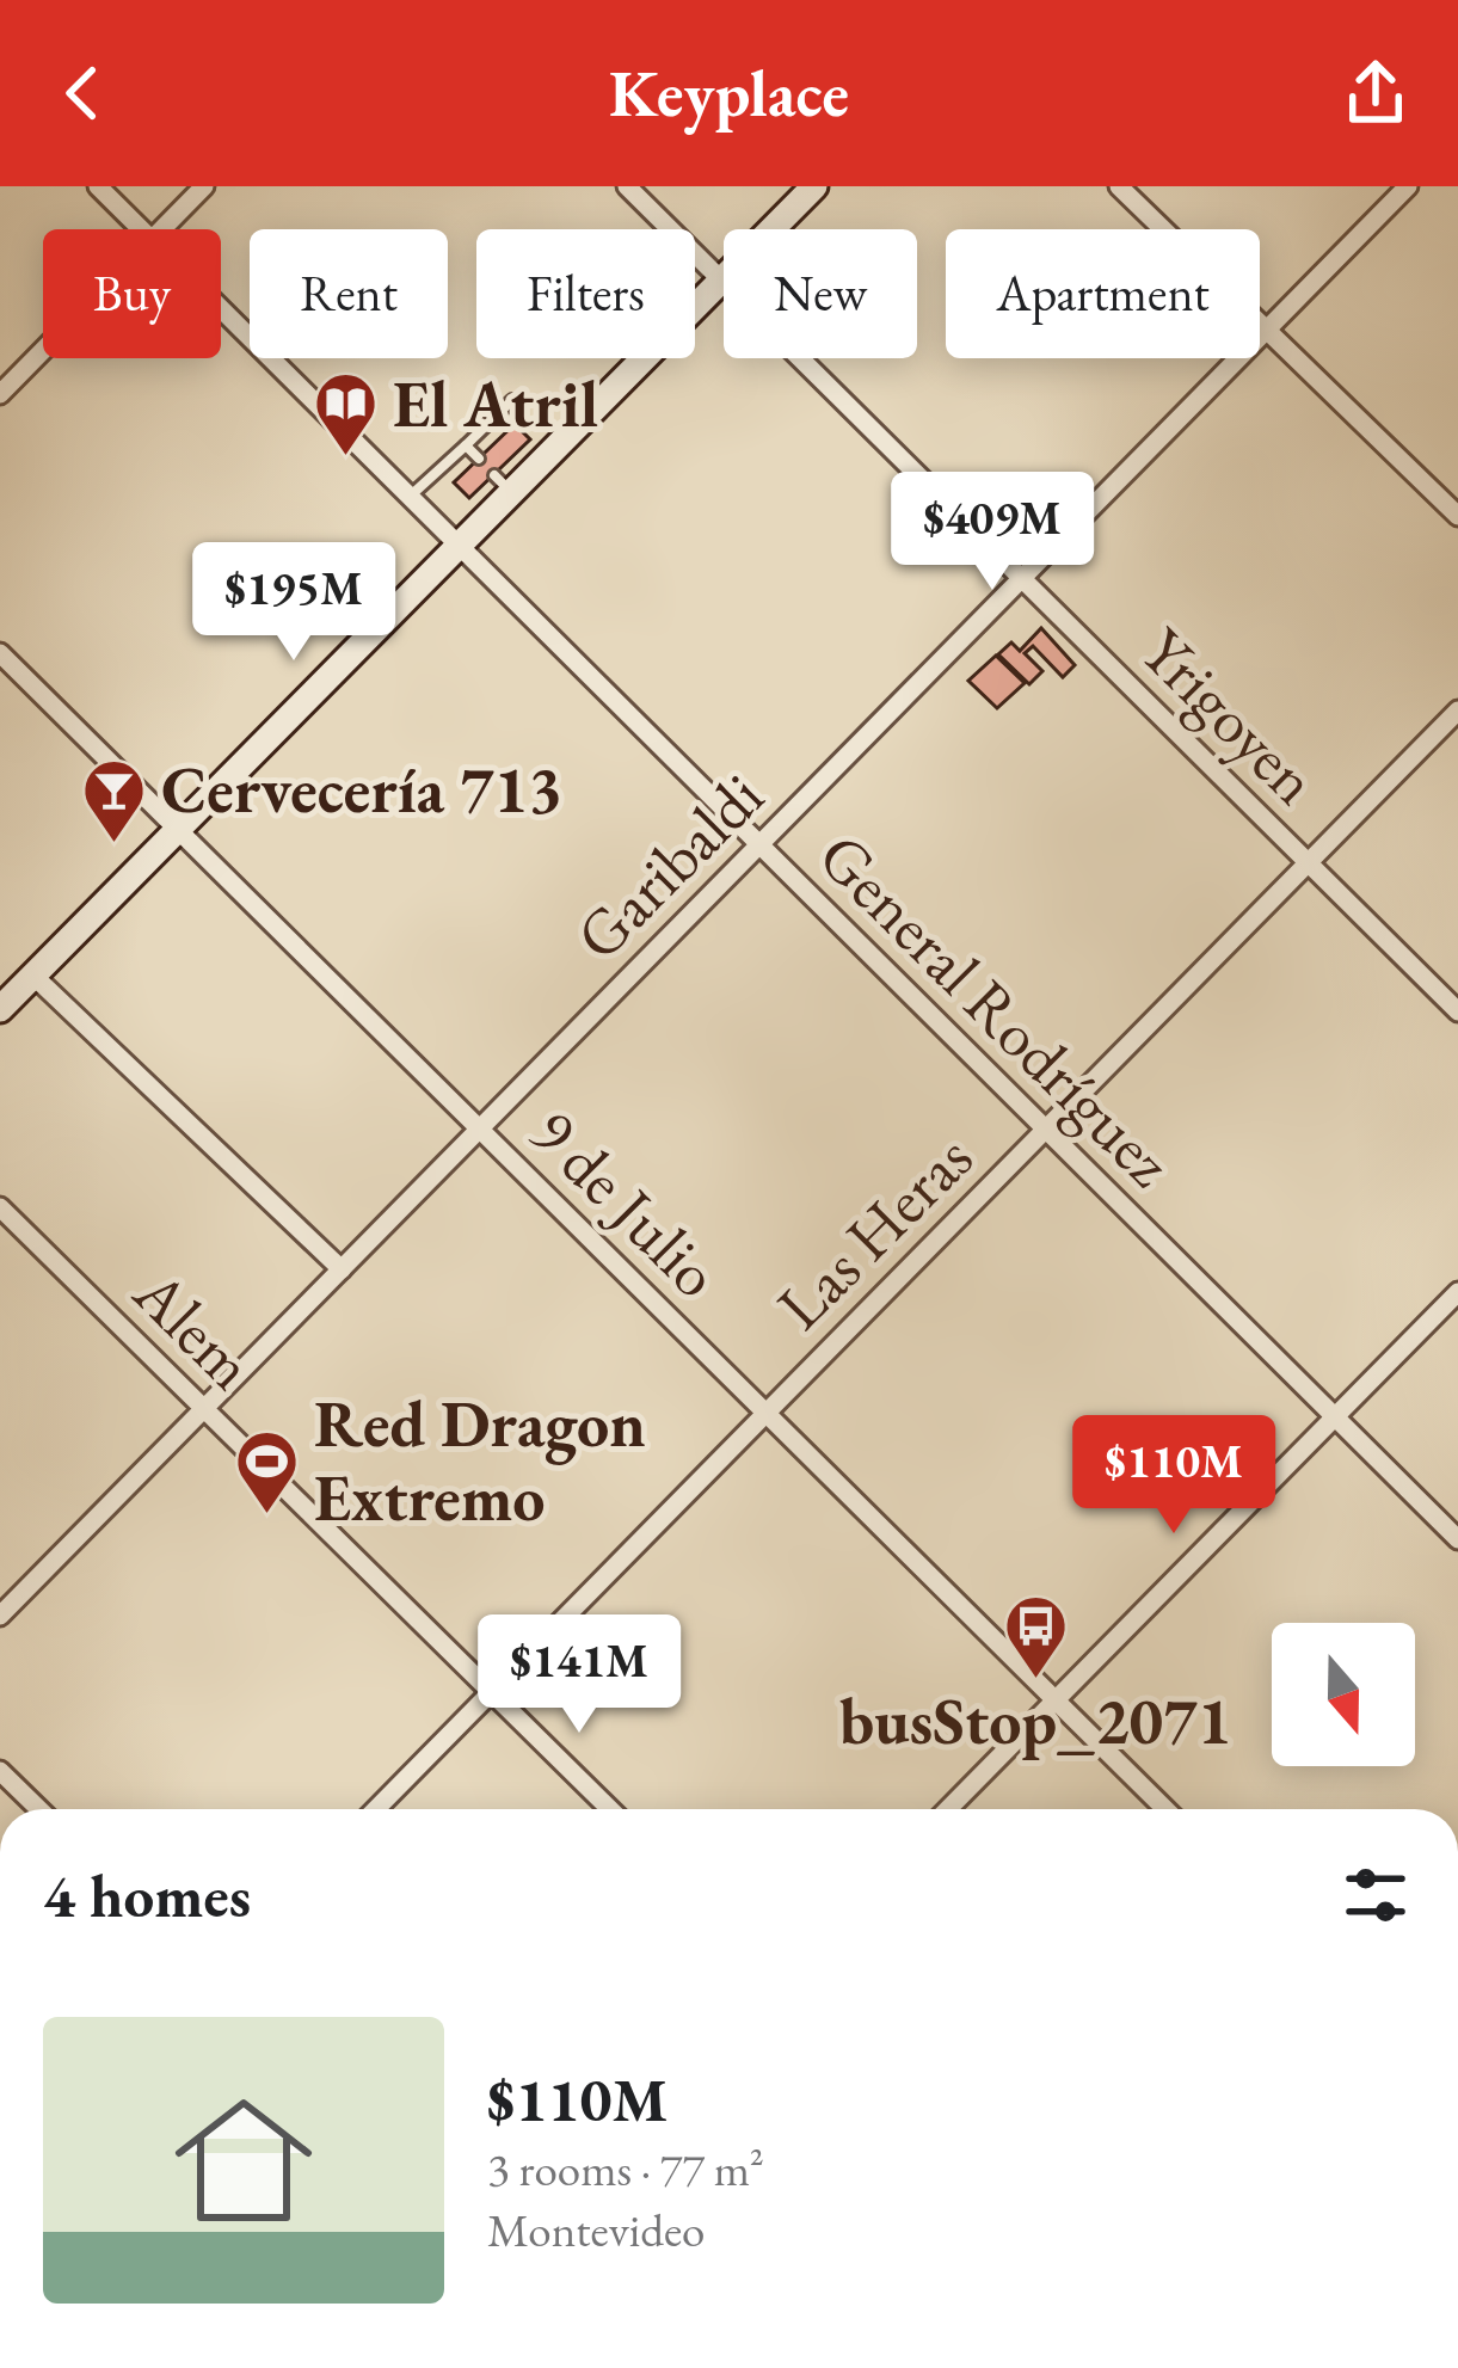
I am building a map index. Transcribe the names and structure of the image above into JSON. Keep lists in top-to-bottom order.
{
  "streets": {
    "street": [
      "Yrigoyen",
      "Garibaldi",
      "General Rodríguez",
      "9 de Julio",
      "Las Heras",
      "Alem"
    ]
  },
  "crossings": [
    ["Yrigoyen", "Garibaldi"],
    ["Yrigoyen", "Las Heras"],
    ["Garibaldi", "General Rodríguez"],
    ["Garibaldi", "9 de Julio"],
    ["Garibaldi", "Alem"],
    ["General Rodríguez", "Las Heras"],
    ["9 de Julio", "Las Heras"],
    ["Las Heras", "Alem"]
  ],
  "places": {
    "library": ["El Atril"],
    "bar": ["Cervecería 713"],
    "sports": ["Red Dragon Extremo"],
    "bus stop": ["busStop_2071"]
  },
  "north": "bottom",
  "page": {
    "header": "Keyplace",
    "chip": [
      "Buy",
      "Rent",
      "Filters",
      "New",
      "Apartment"
    ],
    "price": [
      "$409M",
      "$195M",
      "$110M",
      "$141M"
    ],
    "heading": "4 homes",
    "list": [
      {
        "name": "$110M",
        "note": "3 rooms · 77 m² · Montevideo"
      }
    ]
  }
}
